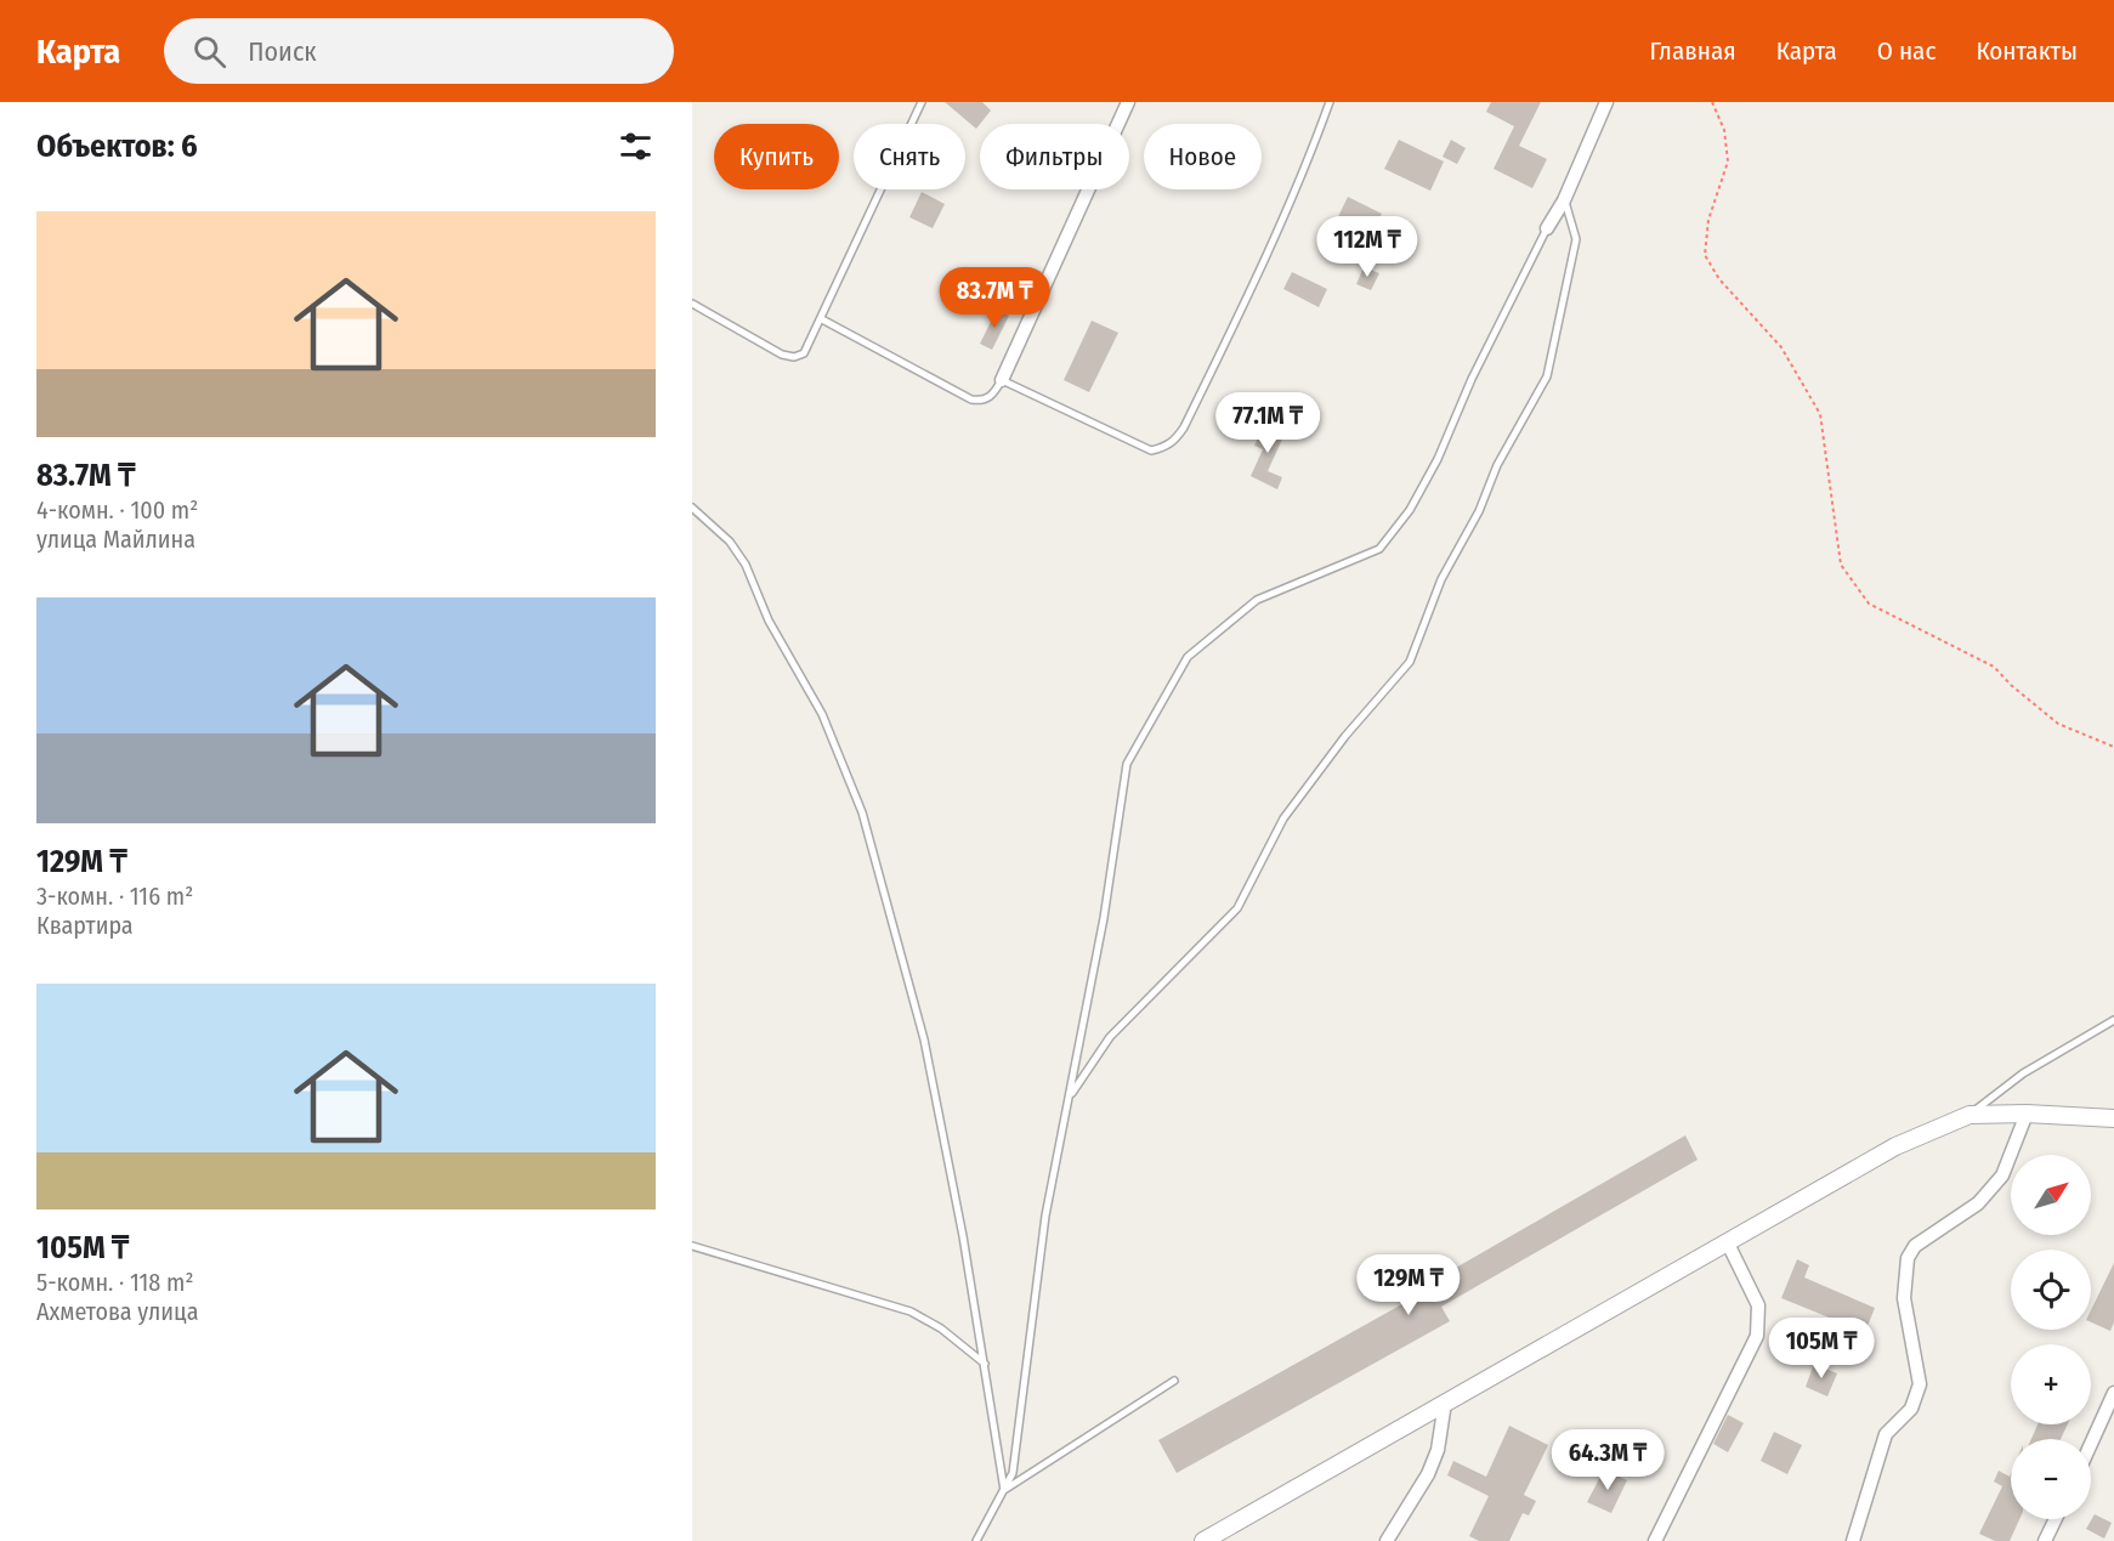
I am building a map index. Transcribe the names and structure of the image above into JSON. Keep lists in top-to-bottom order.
{
  "north": "top right",
  "page": {
    "header": "Карта",
    "search": "Поиск",
    "nav": [
      "Главная",
      "Карта",
      "О нас",
      "Контакты"
    ],
    "heading": "Объектов: 6",
    "chip": [
      "Купить",
      "Снять",
      "Фильтры",
      "Новое"
    ],
    "list": [
      {
        "name": "83.7M ₸",
        "note": "4-комн. · 100 m² · улица Майлина"
      },
      {
        "name": "129M ₸",
        "note": "3-комн. · 116 m² · Квартира"
      },
      {
        "name": "105M ₸",
        "note": "5-комн. · 118 m² · Ахметова улица"
      }
    ],
    "price": [
      "112M ₸",
      "83.7M ₸",
      "77.1M ₸",
      "129M ₸",
      "105M ₸",
      "64.3M ₸"
    ],
    "map_buttons": ["+", "−"]
  }
}
